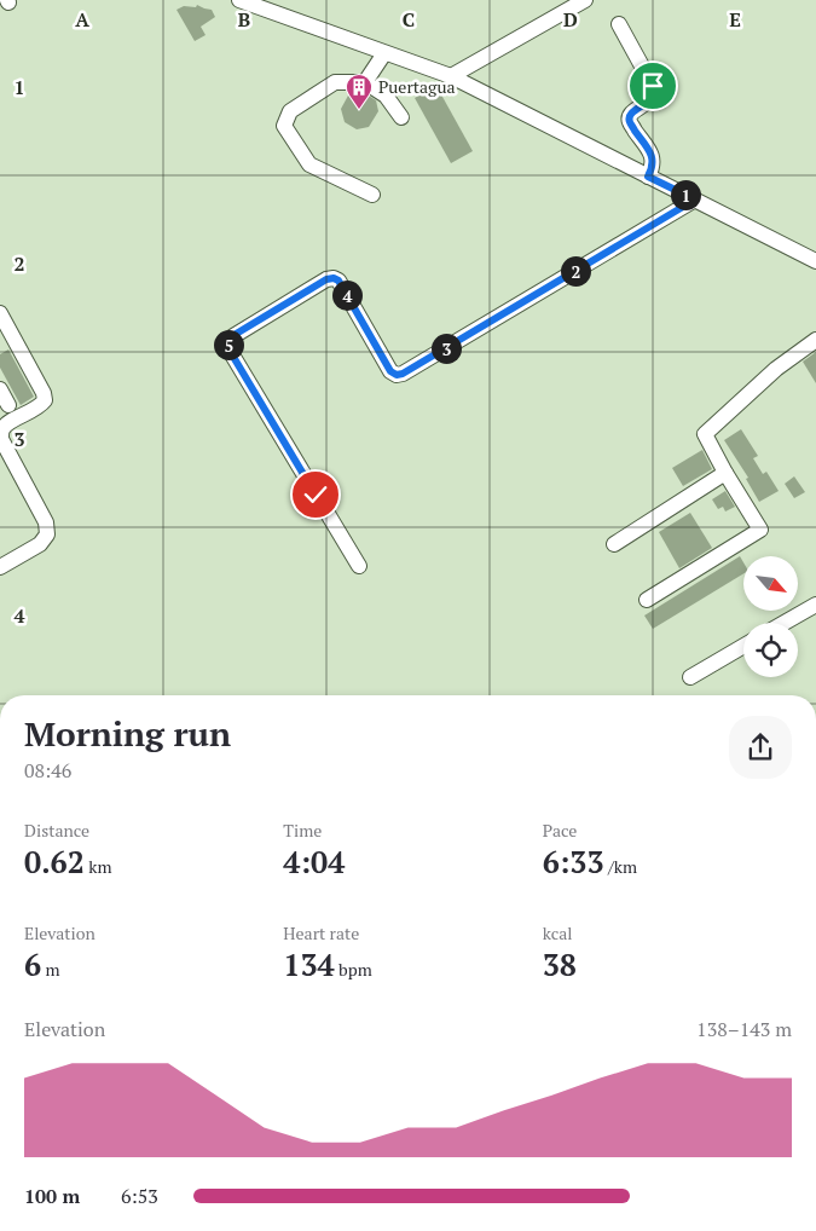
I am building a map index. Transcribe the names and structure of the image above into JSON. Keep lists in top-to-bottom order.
{
  "places": {
    "building": ["Puertagua"]
  },
  "north": "bottom right",
  "page": {
    "pins": [
      "1",
      "2",
      "4",
      "5",
      "3"
    ],
    "heading": ["Morning run", "08:46"],
    "stats": [
      ["Distance", "0.62 km"],
      ["Time", "4:04"],
      ["Pace", "6:33 /km"],
      ["Elevation", "6 m"],
      ["Heart rate", "134 bpm"],
      ["kcal", "38"]
    ],
    "chart": ["Elevation", "138–143 m"],
    "list": [
      {
        "name": "100 m",
        "note": "6:53"
      }
    ]
  },
  "grid": {
    "columns": [
      "A",
      "B",
      "C",
      "D",
      "E"
    ],
    "rows": [
      "1",
      "2",
      "3",
      "4"
    ]
  }
}
